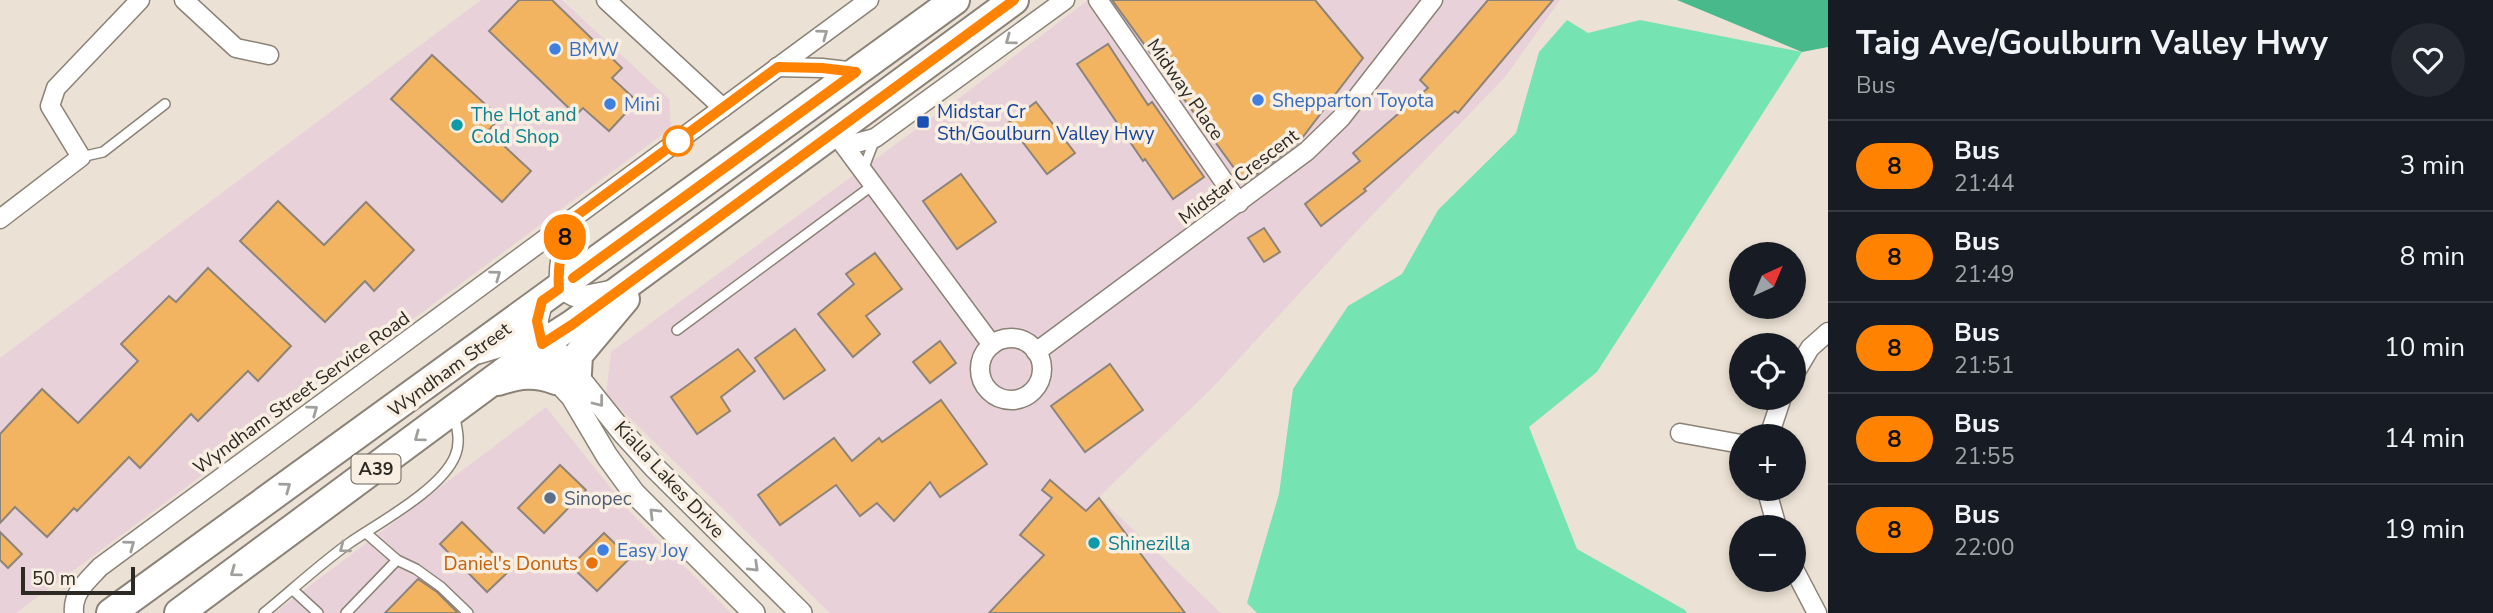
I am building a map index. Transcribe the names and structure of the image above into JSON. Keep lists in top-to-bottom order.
{
  "streets": {
    "highway": ["Wyndham Street", "A39"],
    "street": [
      "Midway Place",
      "Midstar Crescent",
      "Wyndham Street Service Road",
      "Kialla Lakes Drive"
    ]
  },
  "crossings": [
    ["Midway Place", "Midstar Crescent"],
    ["Wyndham Street", "Kialla Lakes Drive"]
  ],
  "one_way": ["Wyndham Street Service Road"],
  "places": {
    "other": [
      "BMW",
      "Shepparton Toyota",
      "Mini",
      "The Hot and Cold Shop",
      "Sinopec",
      "Shinezilla",
      "Easy Joy",
      "Daniel's Donuts"
    ],
    "transit": ["Midstar Cr Sth/Goulburn Valley Hwy"]
  },
  "lines": ["bus line 8"],
  "scale_bar": "50 m",
  "north": "top right",
  "page": {
    "on_map": "8",
    "heading": ["Taig Ave/Goulburn Valley Hwy", "Bus"],
    "list": [
      {
        "mark": "8",
        "name": "Bus",
        "note": "21:44",
        "value": "3 min"
      },
      {
        "mark": "8",
        "name": "Bus",
        "note": "21:49",
        "value": "8 min"
      },
      {
        "mark": "8",
        "name": "Bus",
        "note": "21:51",
        "value": "10 min"
      },
      {
        "mark": "8",
        "name": "Bus",
        "note": "21:55",
        "value": "14 min"
      },
      {
        "mark": "8",
        "name": "Bus",
        "note": "22:00",
        "value": "19 min"
      }
    ],
    "map_buttons": ["+", "−"],
    "scale": "50 m"
  }
}
